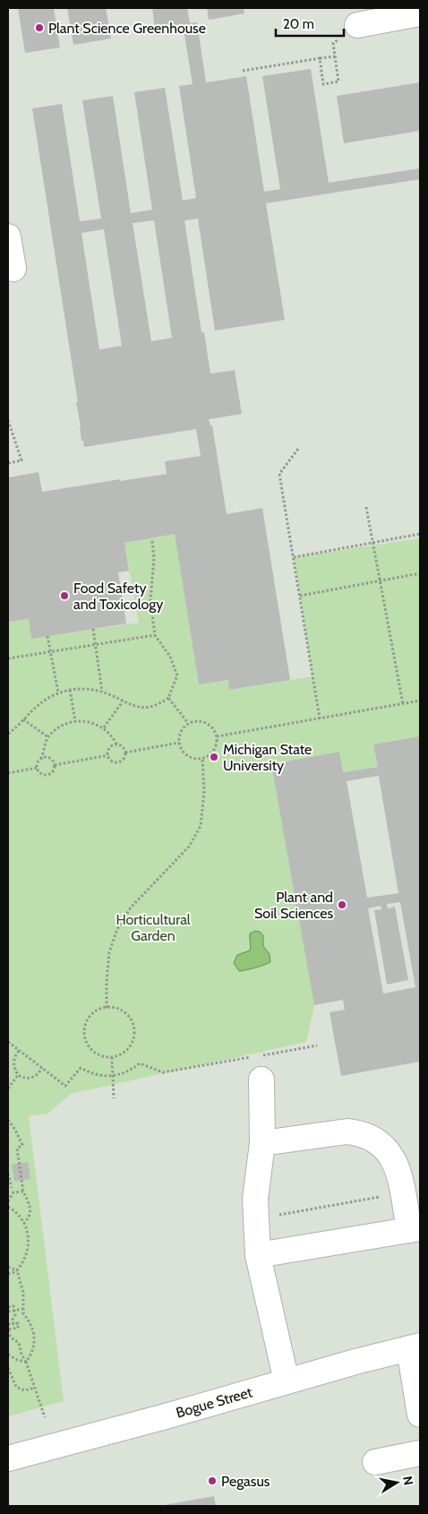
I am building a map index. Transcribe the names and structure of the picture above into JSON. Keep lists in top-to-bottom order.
{
  "streets": {
    "street": ["Bogue Street"]
  },
  "parks": ["Horticultural Garden"],
  "places": [
    "Plant Science Greenhouse",
    "Food Safety and Toxicology",
    "Michigan State University",
    "Plant and Soil Sciences",
    "Pegasus"
  ],
  "scale_bar": "20 m",
  "north": "right"
}
